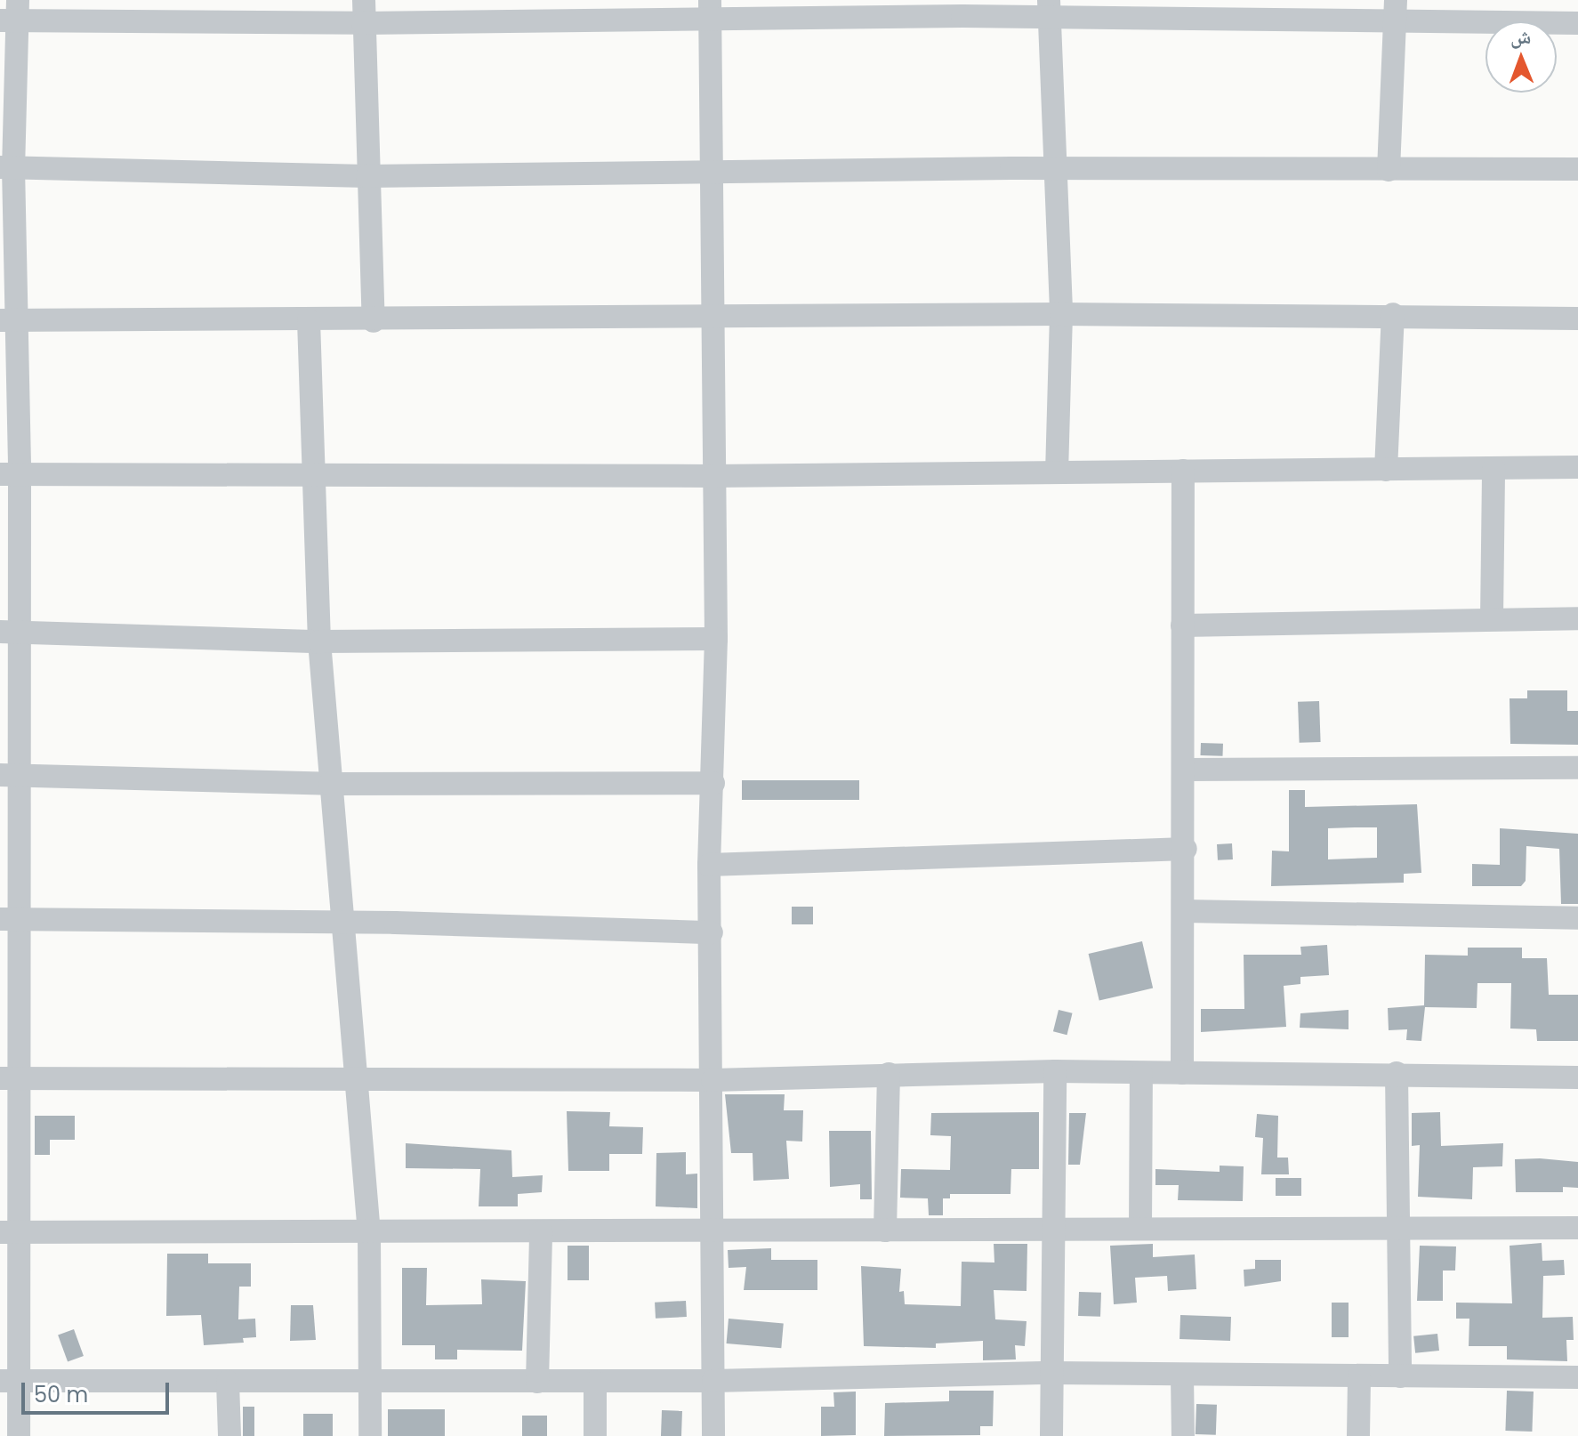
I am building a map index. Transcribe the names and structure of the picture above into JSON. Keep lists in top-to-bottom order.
{
  "scale_bar": "50 m",
  "north": "top"
}
